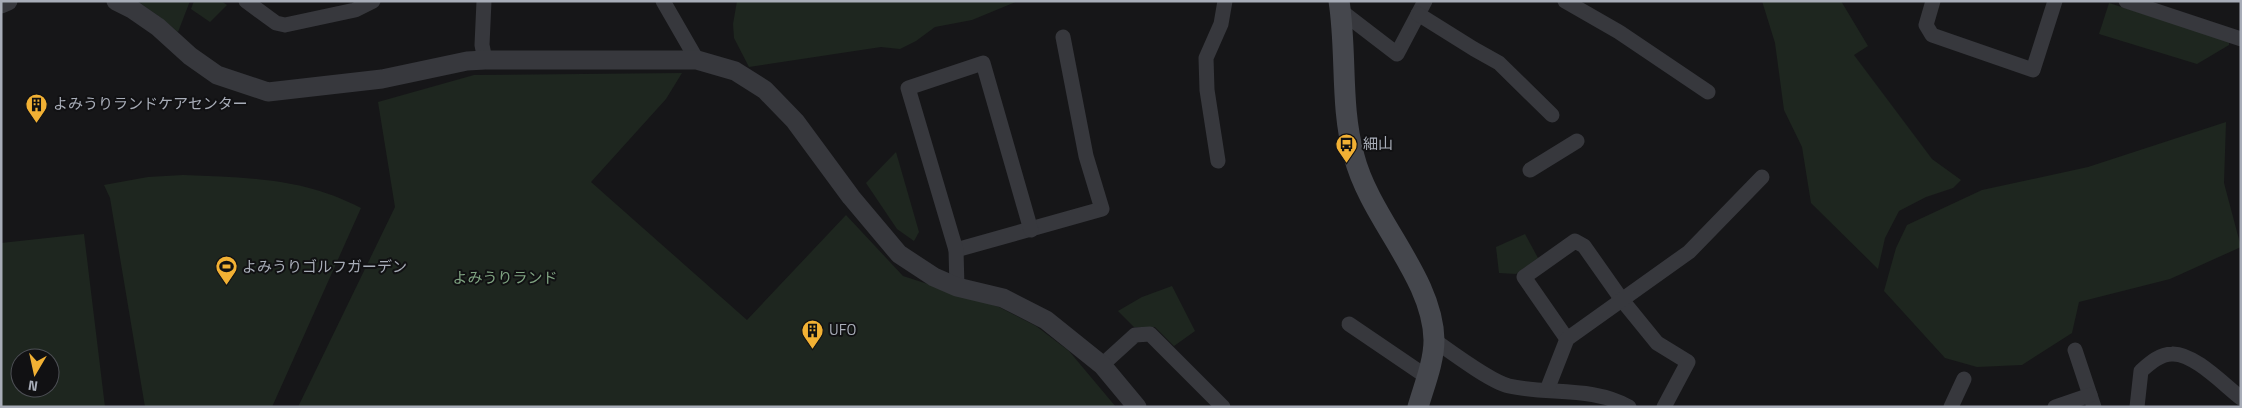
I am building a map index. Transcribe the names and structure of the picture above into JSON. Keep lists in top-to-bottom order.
{
  "parks": ["よみうりランド"],
  "places": {
    "building": ["よみうりランドケアセンター", "UFO"],
    "bus stop": ["細山"],
    "sports": ["よみうりゴルフガーデン"]
  },
  "north": "bottom"
}
